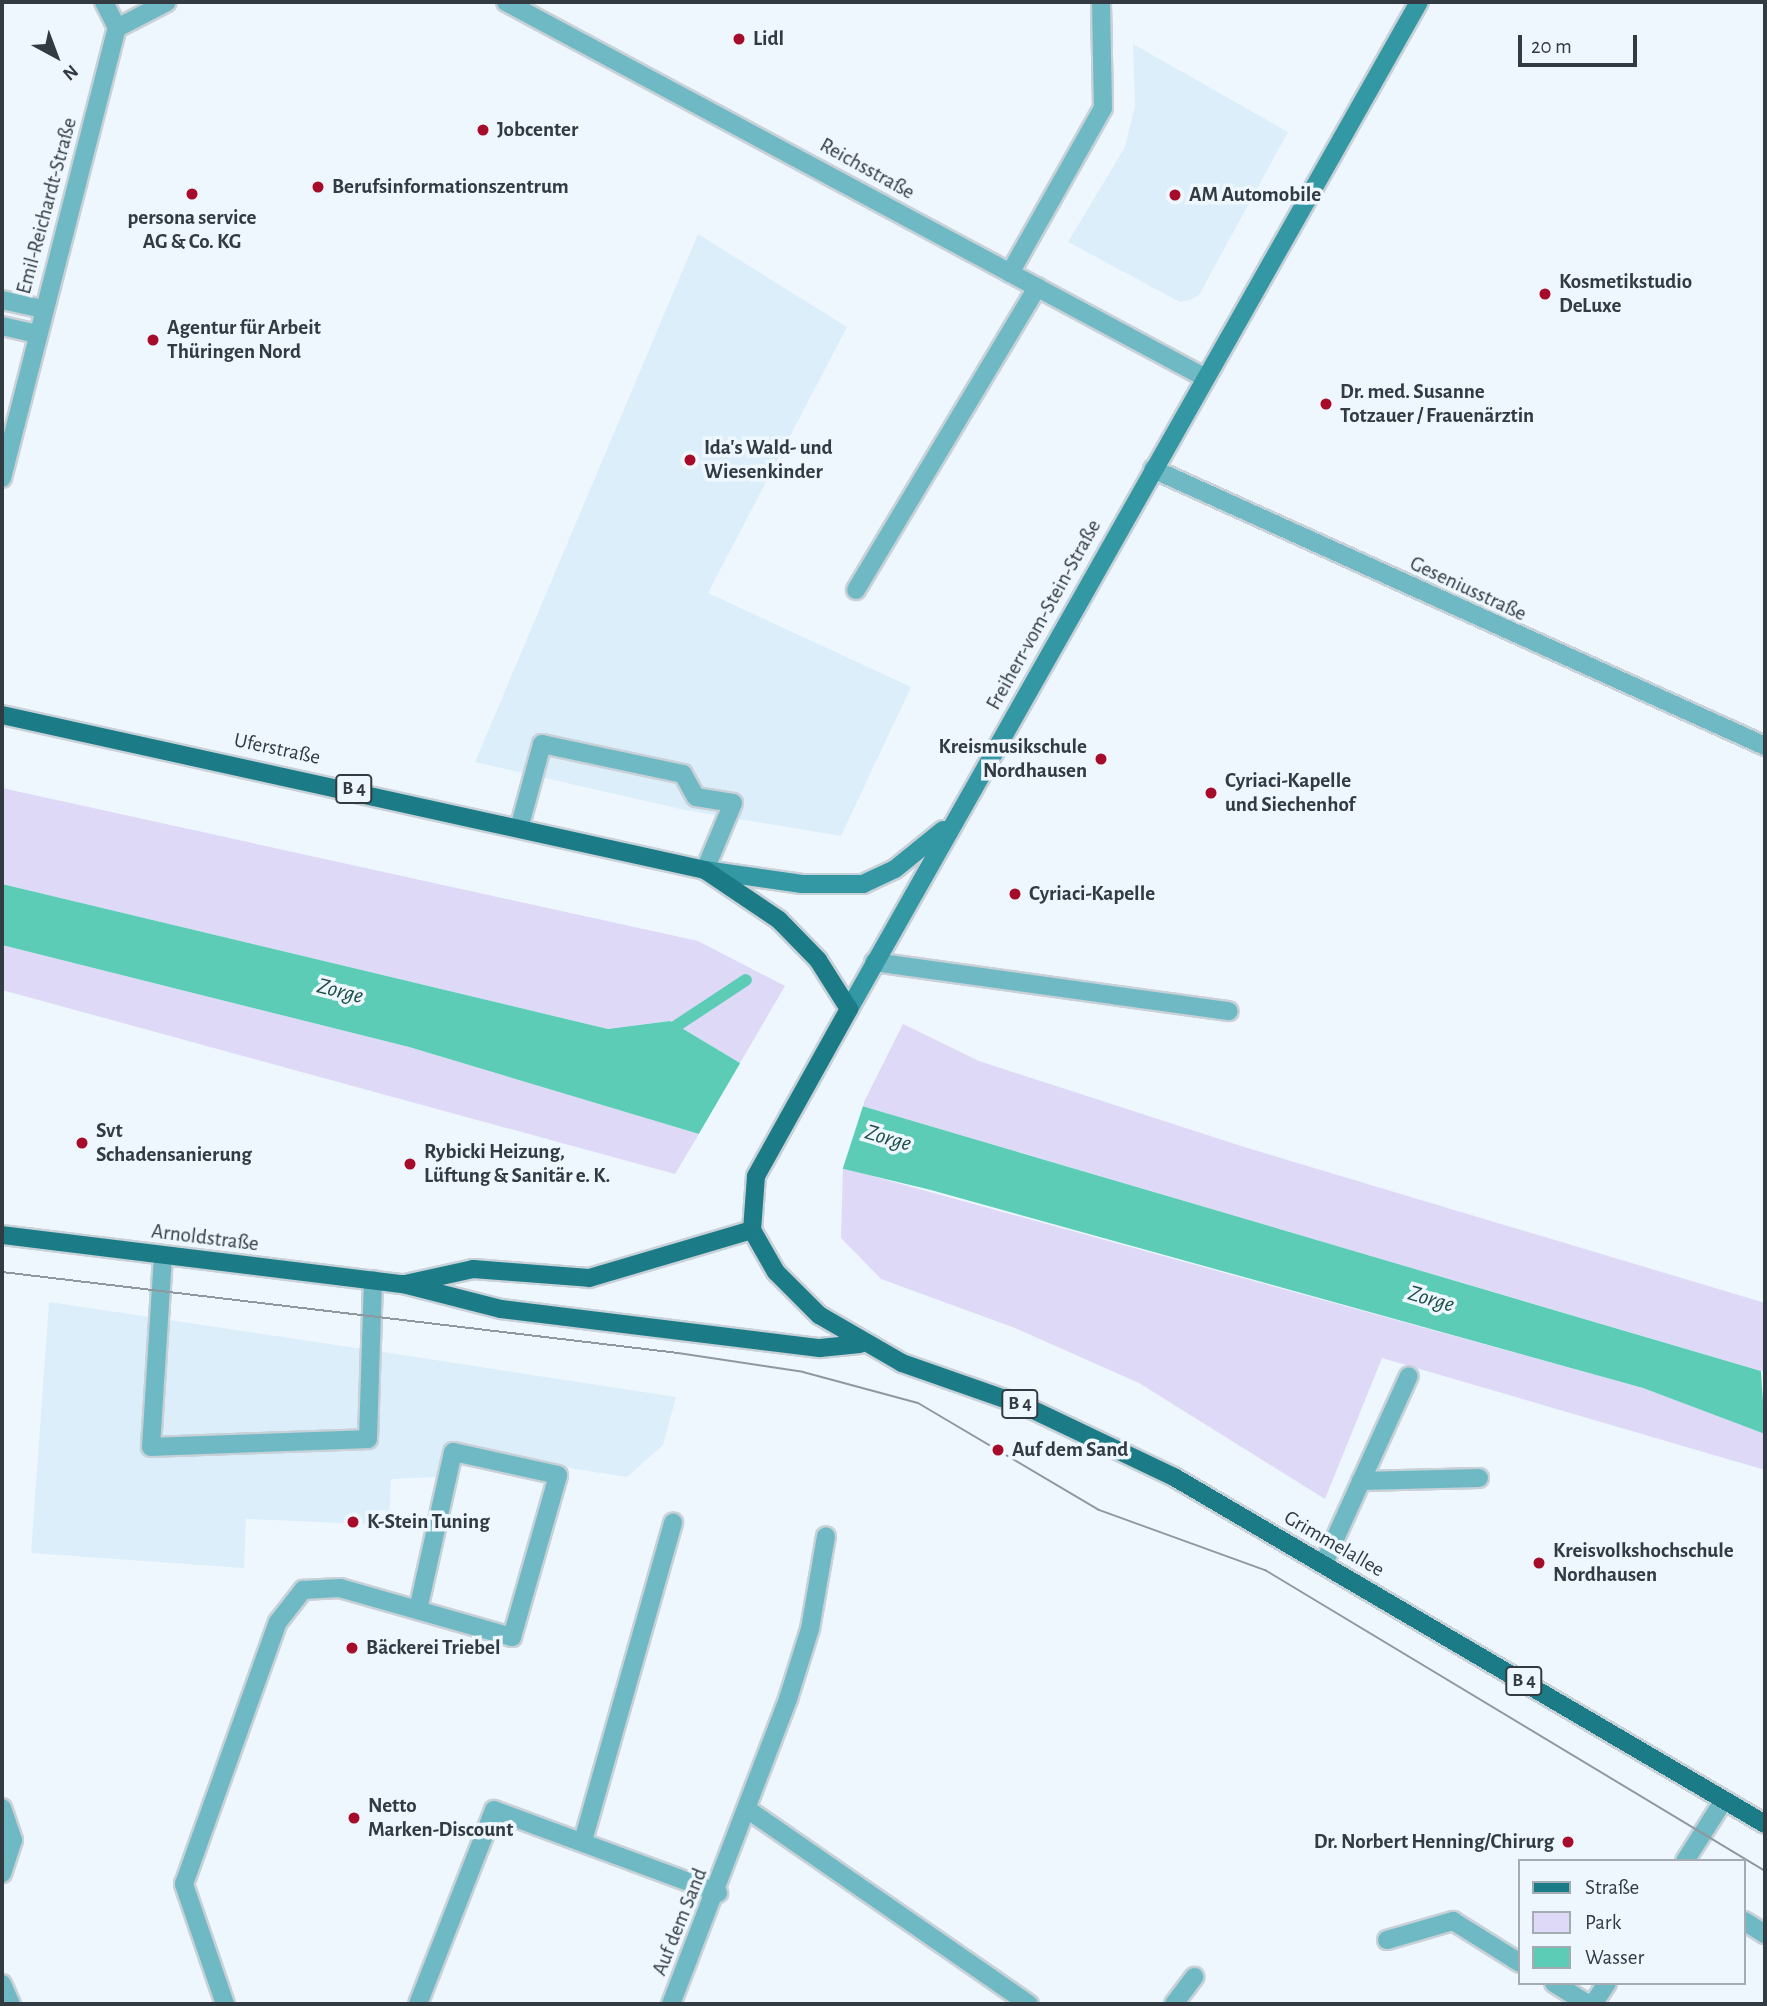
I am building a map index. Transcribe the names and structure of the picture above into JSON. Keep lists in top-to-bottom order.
{
  "streets": {
    "main road": [
      "Freiherr-vom-Stein-Straße",
      "Uferstraße",
      "B 4",
      "Arnoldstraße",
      "Grimmelallee"
    ],
    "street": [
      "Reichsstraße",
      "Emil-Reichardt-Straße",
      "Geseniusstraße",
      "Auf dem Sand"
    ]
  },
  "crossings": [
    ["Reichsstraße", "Freiherr-vom-Stein-Straße"],
    ["Geseniusstraße", "Freiherr-vom-Stein-Straße"],
    ["Freiherr-vom-Stein-Straße", "B 4"],
    ["Uferstraße", "B 4"],
    ["B 4", "Arnoldstraße"],
    ["B 4", "Grimmelallee"]
  ],
  "water": ["Zorge"],
  "places": [
    "Lidl",
    "Jobcenter",
    "Berufsinformationszentrum",
    "persona service AG & Co. KG",
    "AM Automobile",
    "Kosmetikstudio DeLuxe",
    "Agentur für Arbeit Thüringen Nord",
    "Dr. med. Susanne Totzauer / Frauenärztin",
    "Ida's Wald- und Wiesenkinder",
    "Kreismusikschule Nordhausen",
    "Cyriaci-Kapelle und Siechenhof",
    "Cyriaci-Kapelle",
    "Svt Schadensanierung",
    "Rybicki Heizung, Lüftung & Sanitär e. K.",
    "Auf dem Sand",
    "K-Stein Tuning",
    "Kreisvolkshochschule Nordhausen",
    "Bäckerei Triebel",
    "Netto Marken-Discount",
    "Dr. Norbert Henning/Chirurg"
  ],
  "legend": ["Straße", "Park", "Wasser"],
  "scale_bar": "20 m",
  "north": "bottom right"
}
